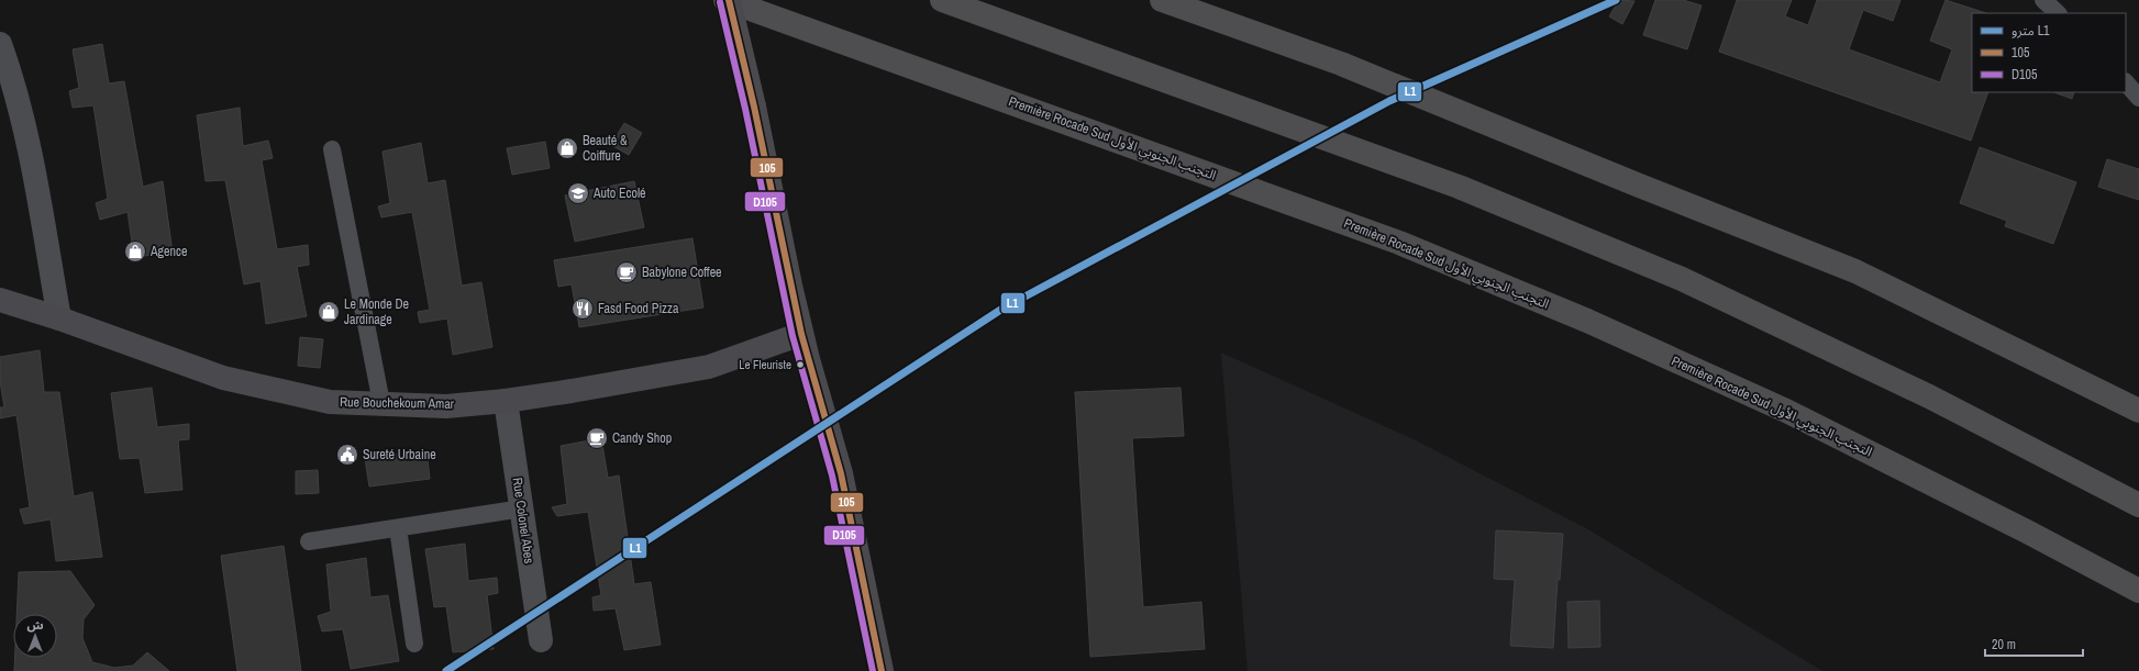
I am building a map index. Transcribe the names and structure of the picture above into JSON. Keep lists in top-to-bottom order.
{
  "streets": {
    "highway": ["Première Rocade Sud التجنب الجنوبي الأول"],
    "street": ["Rue Bouchekoum Amar", "Rue Colonel Abes"]
  },
  "crossings": [
    ["Rue Bouchekoum Amar", "Rue Colonel Abes"]
  ],
  "places": {
    "shop": ["Beauté & Coiffure", "Agence", "Le Monde De Jardinage"],
    "school or university": ["Auto Ecolé"],
    "cafe": ["Babylone Coffee", "Candy Shop"],
    "restaurant": ["Fasd Food Pizza"],
    "other": ["Le Fleuriste"],
    "public building": ["Sureté Urbaine"]
  },
  "lines": ["metro line L1", "transit line 105", "transit line D105"],
  "legend": ["مترو L1", "105", "D105"],
  "scale_bar": "20 m",
  "north": "top"
}
